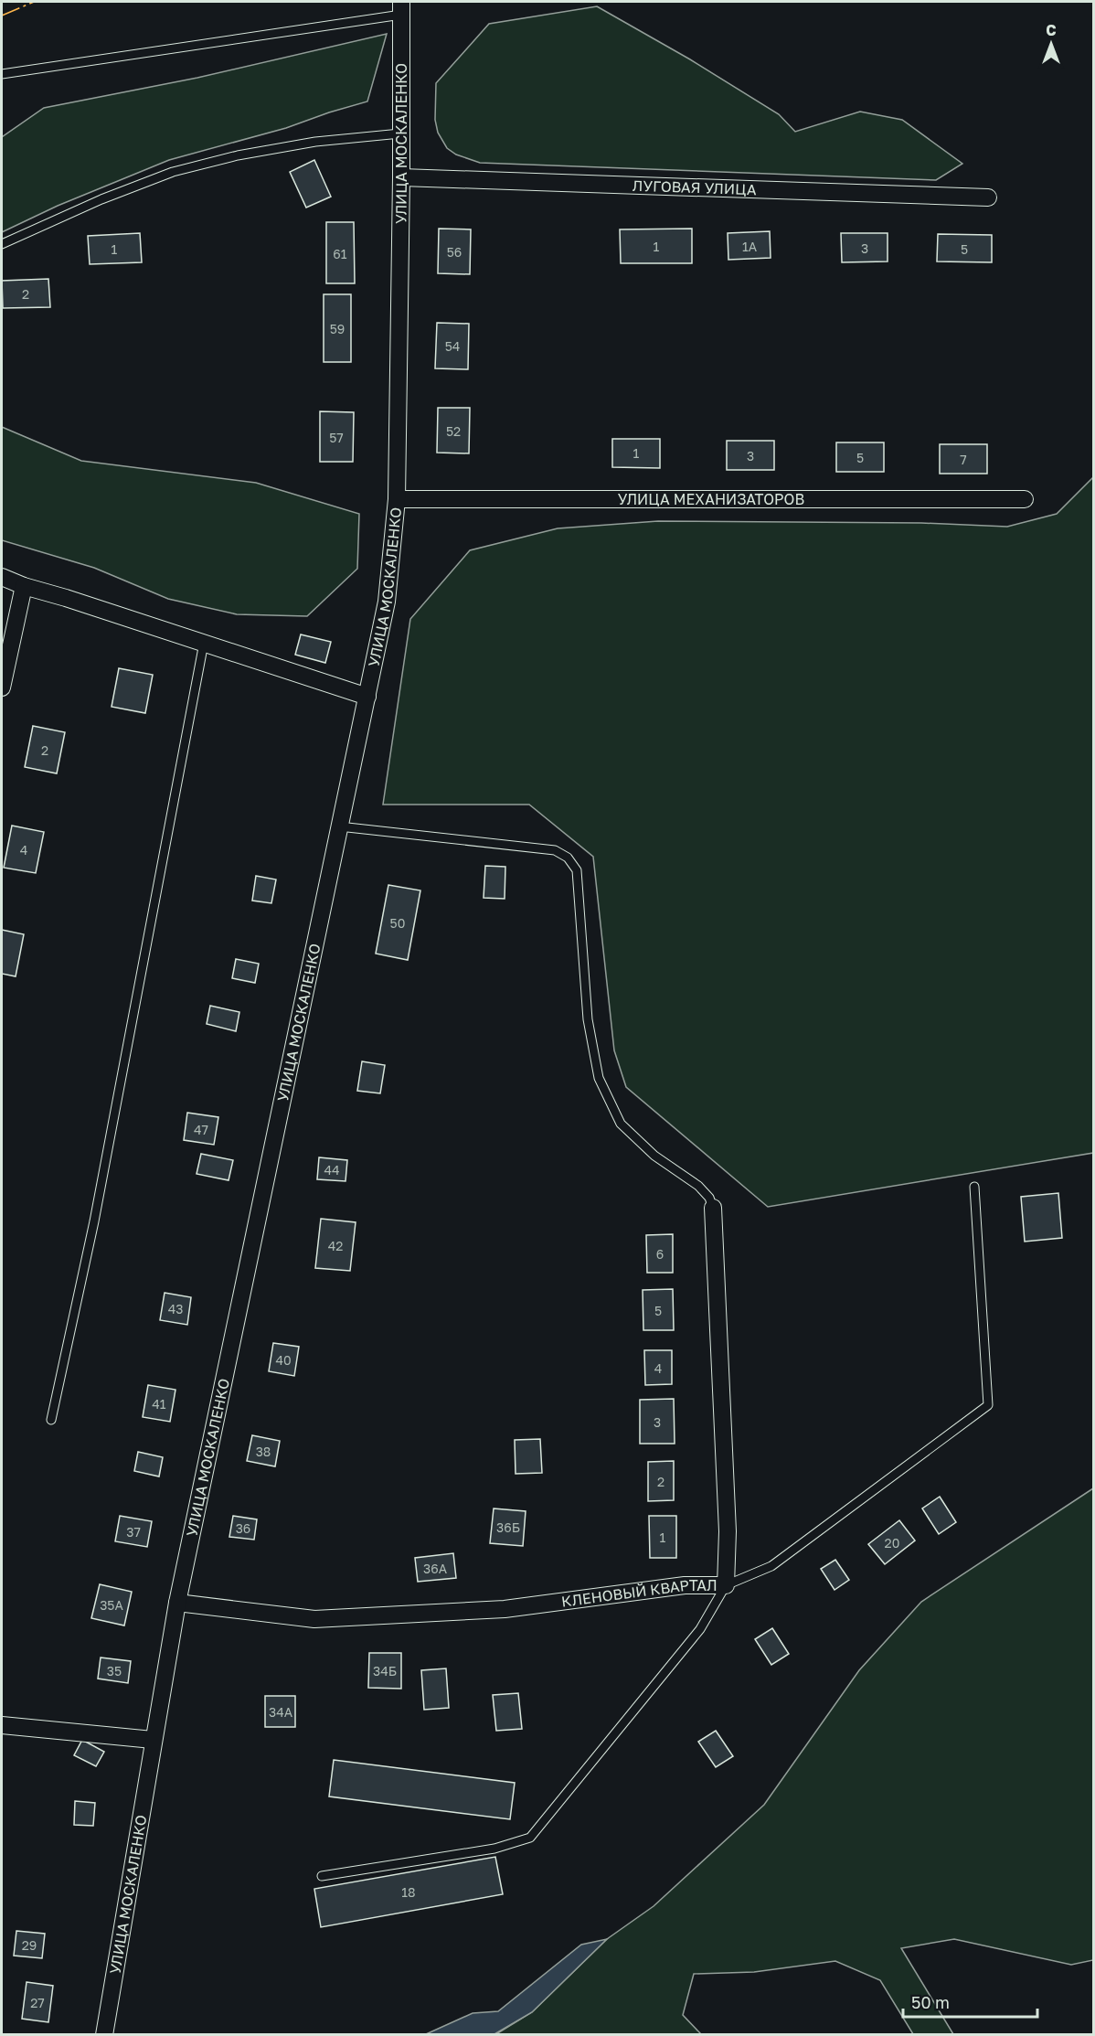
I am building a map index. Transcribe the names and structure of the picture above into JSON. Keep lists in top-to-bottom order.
{
  "streets": {
    "street": [
      "УЛИЦА МОСКАЛЕНКО",
      "ЛУГОВАЯ УЛИЦА",
      "УЛИЦА МЕХАНИЗАТОРОВ",
      "КЛЕНОВЫЙ КВАРТАЛ"
    ]
  },
  "crossings": [
    ["УЛИЦА МОСКАЛЕНКО", "ЛУГОВАЯ УЛИЦА"],
    ["УЛИЦА МОСКАЛЕНКО", "УЛИЦА МЕХАНИЗАТОРОВ"],
    ["УЛИЦА МОСКАЛЕНКО", "КЛЕНОВЫЙ КВАРТАЛ"]
  ],
  "house_numbers": [
    "1",
    "1А",
    "3",
    "1",
    "5",
    "56",
    "61",
    "2",
    "59",
    "54",
    "52",
    "57",
    "1",
    "3",
    "5",
    "7",
    "2",
    "4",
    "50",
    "47",
    "44",
    "42",
    "6",
    "43",
    "5",
    "40",
    "4",
    "41",
    "3",
    "38",
    "2",
    "36Б",
    "36",
    "37",
    "1",
    "20",
    "36А",
    "35А",
    "35",
    "34Б",
    "34А",
    "18",
    "29",
    "27"
  ],
  "scale_bar": "50 m",
  "north": "top"
}
